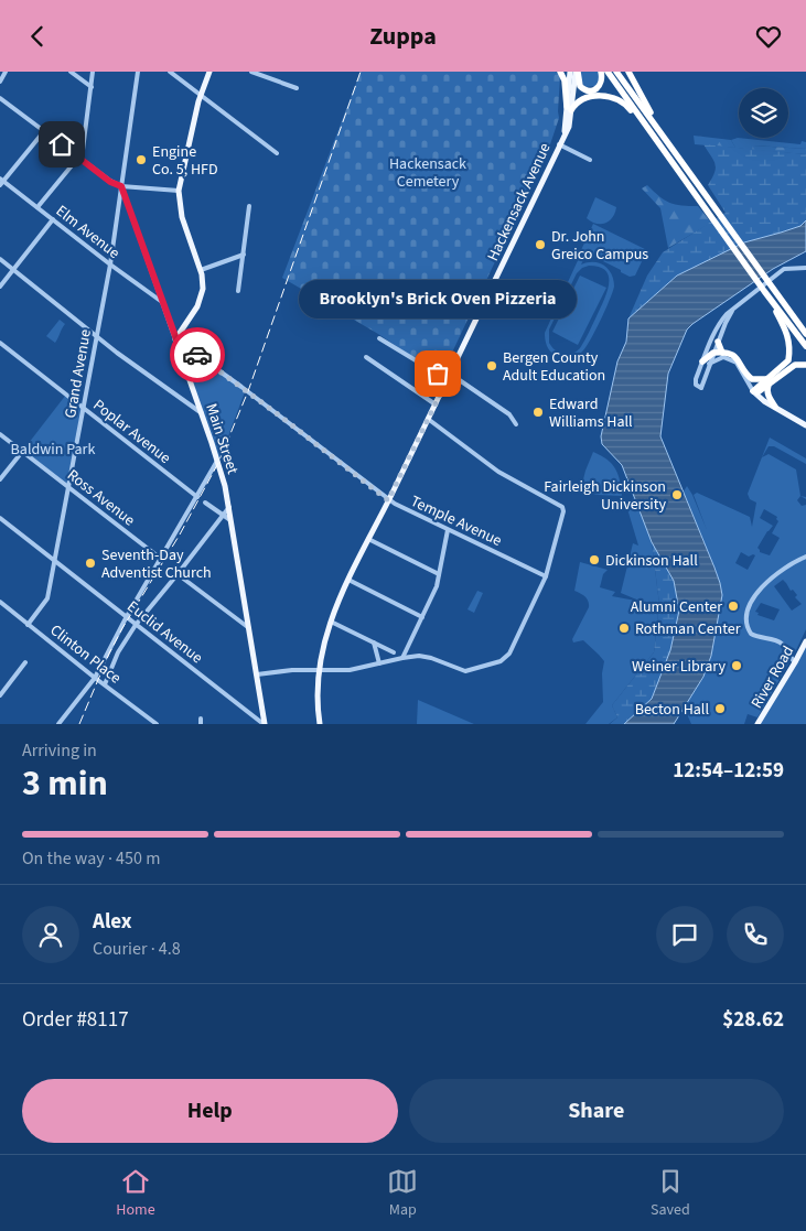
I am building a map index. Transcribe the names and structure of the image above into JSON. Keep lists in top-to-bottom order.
{
  "streets": {
    "main road": ["Hackensack Avenue", "Main Street", "River Road"],
    "street": [
      "Elm Avenue",
      "Grand Avenue",
      "Poplar Avenue",
      "Ross Avenue",
      "Temple Avenue",
      "Euclid Avenue",
      "Clinton Place"
    ]
  },
  "crossings": [
    ["Hackensack Avenue", "Temple Avenue"],
    ["Elm Avenue", "Grand Avenue"],
    ["Elm Avenue", "Main Street"],
    ["Grand Avenue", "Poplar Avenue"],
    ["Grand Avenue", "Main Street"],
    ["Grand Avenue", "Ross Avenue"],
    ["Grand Avenue", "Euclid Avenue"],
    ["Grand Avenue", "Clinton Place"],
    ["Main Street", "Temple Avenue"],
    ["Main Street", "Euclid Avenue"]
  ],
  "parks": ["Hackensack Cemetery", "Baldwin Park"],
  "places": [
    "Engine Co. 5, HFD",
    "Dr. John Greico Campus",
    "Bergen County Adult Education",
    "Brooklyn's Brick Oven Pizzeria",
    "Edward Williams Hall",
    "Fairleigh Dickinson University",
    "Dickinson Hall",
    "Seventh-Day Adventist Church",
    "Alumni Center",
    "Rothman Center",
    "Weiner Library",
    "Becton Hall"
  ],
  "page": {
    "header": "Zuppa",
    "bubble": "Brooklyn's Brick Oven Pizzeria",
    "heading": ["3 min", "Arriving in", "12:54–12:59"],
    "panel": [
      "Alex",
      "Courier · 4.8",
      "Order #8117",
      "$28.62"
    ],
    "bar": "On the way · 450 m",
    "buttons": ["Help", "Share"],
    "tabs": ["Home", "Map", "Saved"]
  }
}
